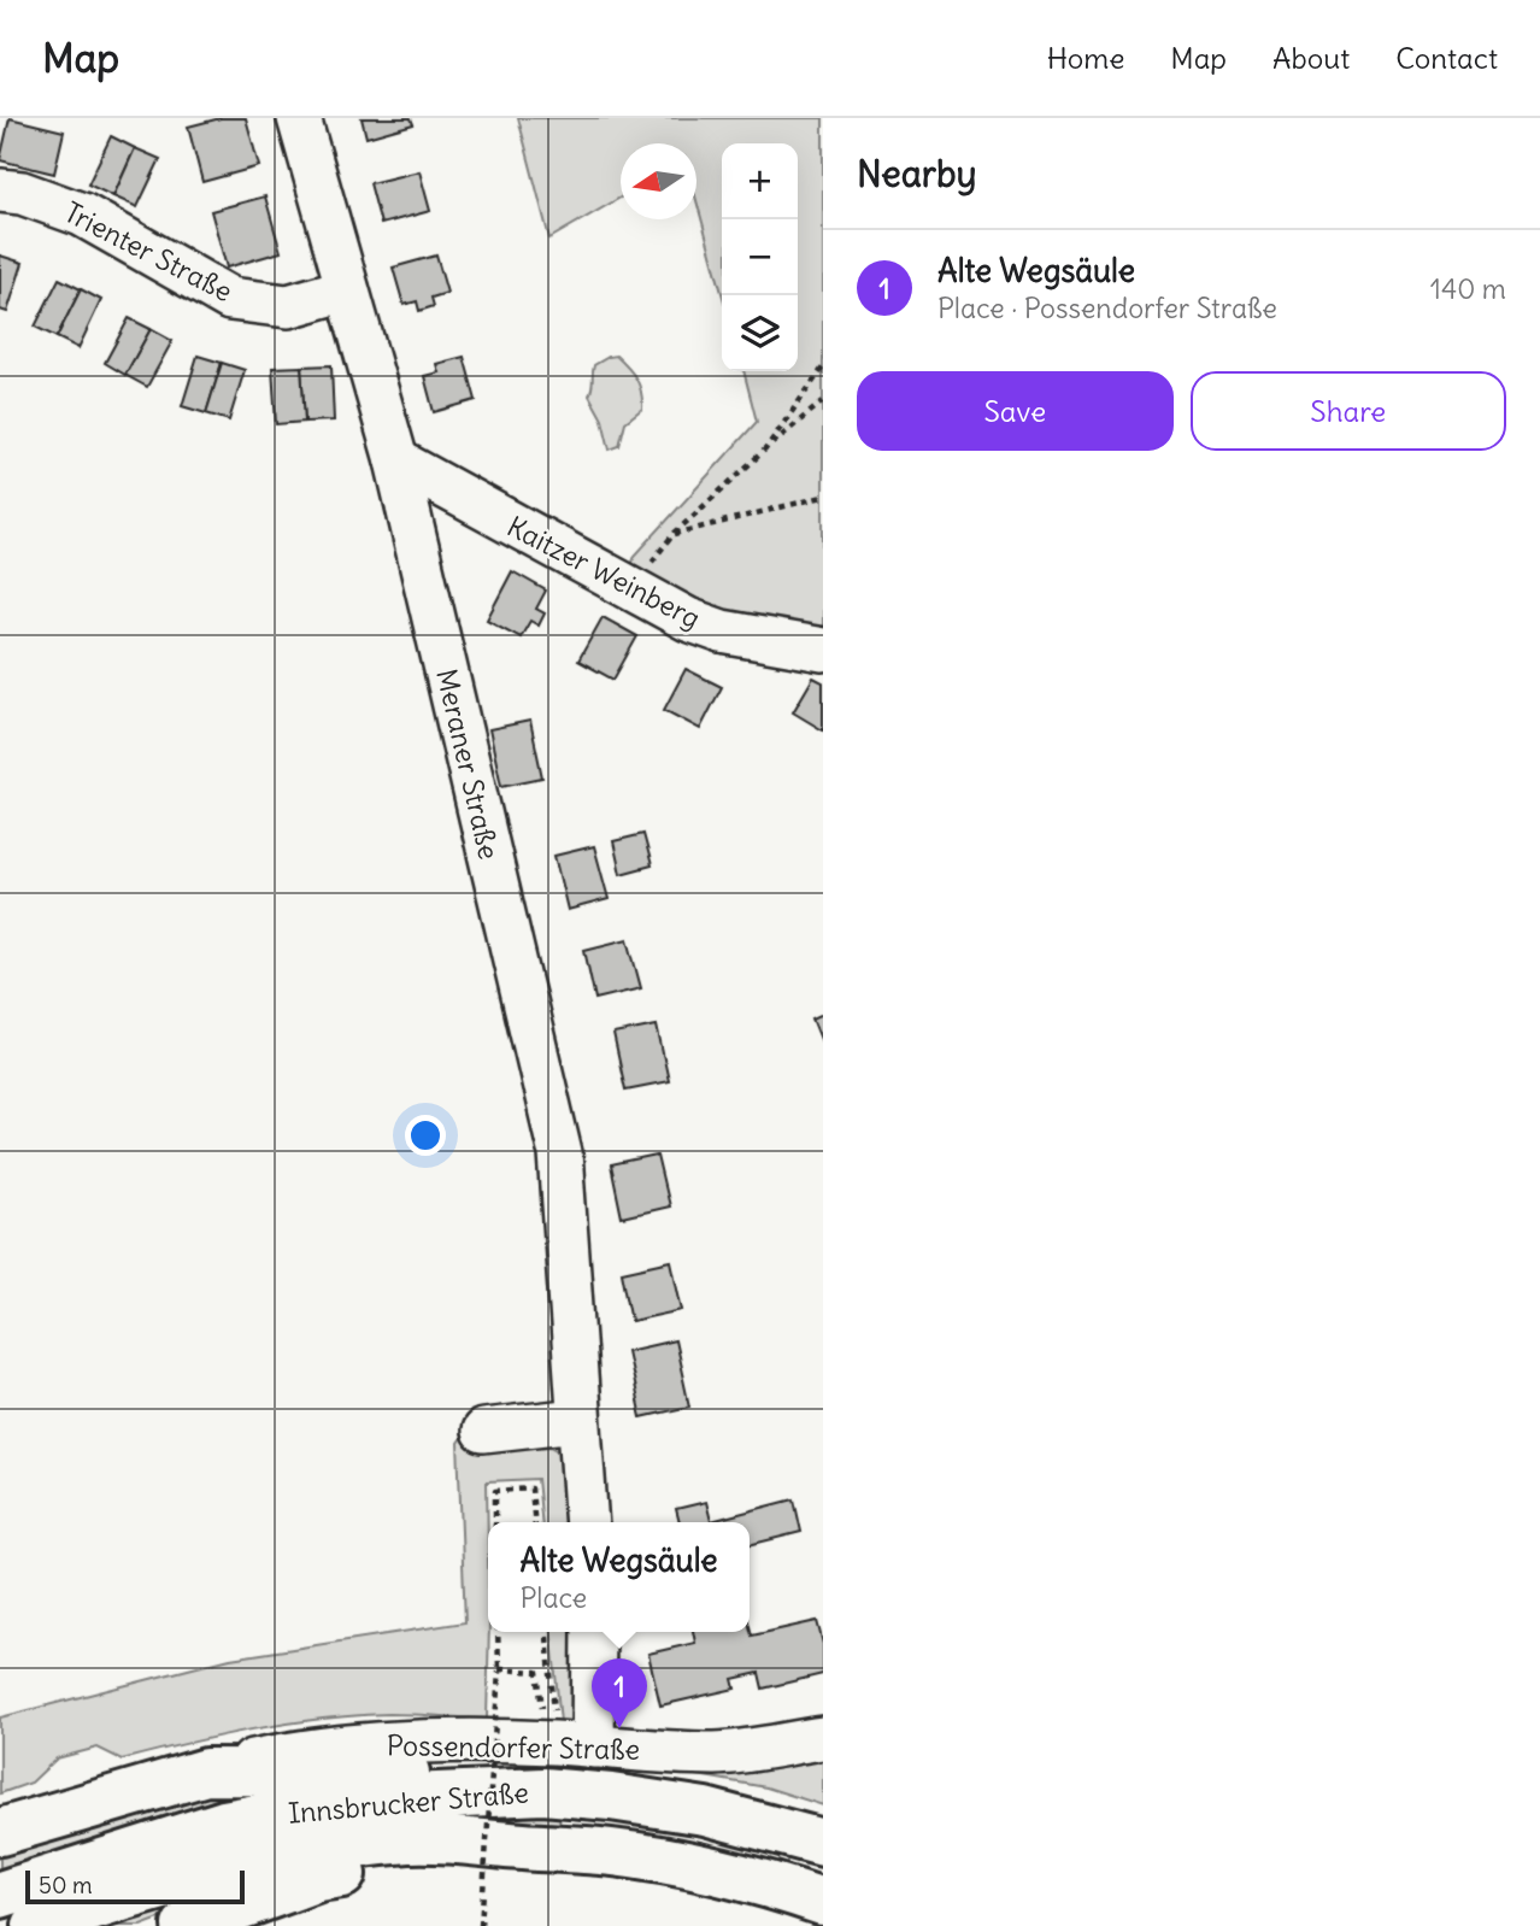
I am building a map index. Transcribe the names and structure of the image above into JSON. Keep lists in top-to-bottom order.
{
  "streets": {
    "main road": ["Innsbrucker Straße"],
    "street": [
      "Trienter Straße",
      "Kaitzer Weinberg",
      "Meraner Straße",
      "Possendorfer Straße"
    ]
  },
  "crossings": [
    ["Trienter Straße", "Meraner Straße"],
    ["Kaitzer Weinberg", "Meraner Straße"]
  ],
  "scale_bar": "50 m",
  "north": "left",
  "page": {
    "header": "Map",
    "nav": [
      "Home",
      "Map",
      "About",
      "Contact"
    ],
    "heading": "Nearby",
    "map_buttons": ["+", "−"],
    "list": [
      {
        "mark": "1",
        "name": "Alte Wegsäule",
        "note": "Place · Possendorfer Straße",
        "value": "140 m"
      }
    ],
    "buttons": ["Save", "Share"],
    "popup": ["Alte Wegsäule", "Place"],
    "pins": "1",
    "scale": "50 m"
  }
}
